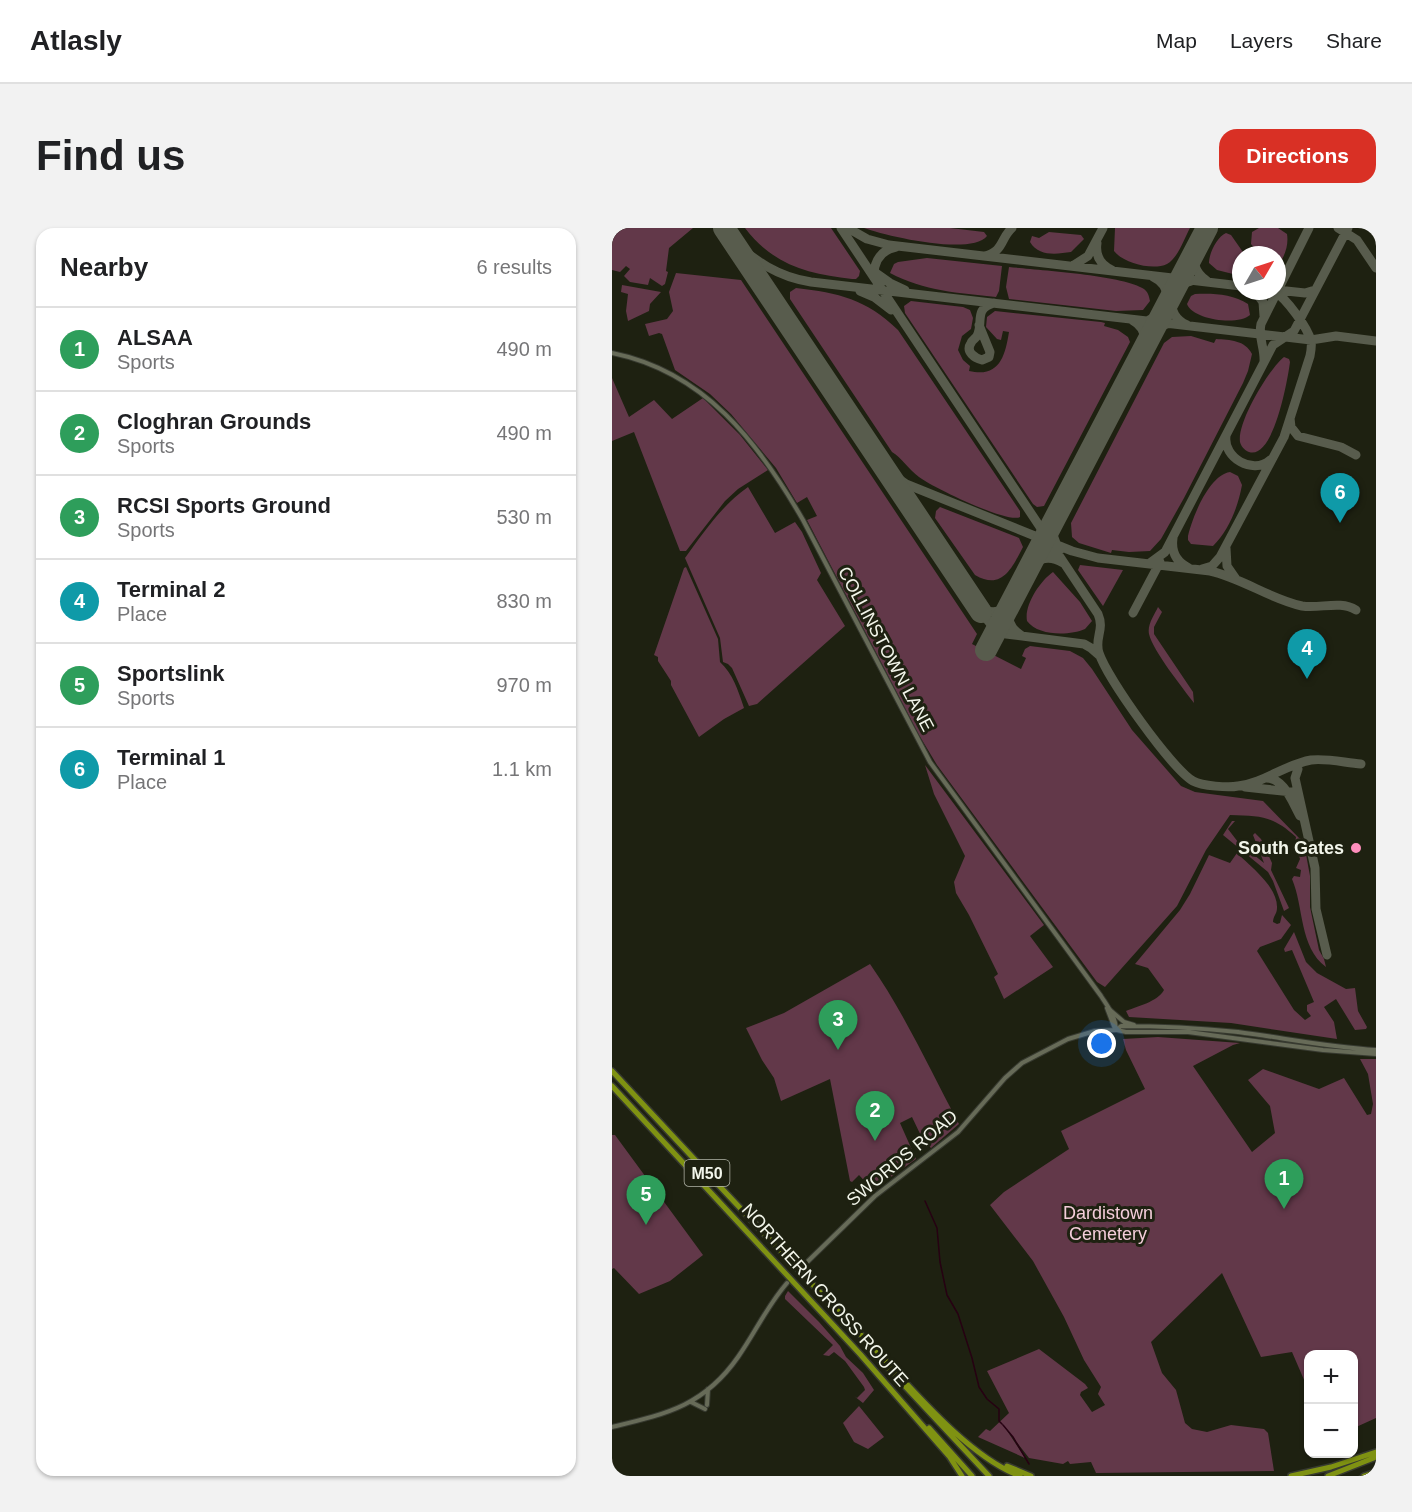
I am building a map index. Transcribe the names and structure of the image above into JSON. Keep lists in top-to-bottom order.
{
  "streets": {
    "highway": ["M50", "NORTHERN CROSS ROUTE"],
    "main road": ["COLLINSTOWN LANE", "SWORDS ROAD"]
  },
  "crossings": [
    ["COLLINSTOWN LANE", "SWORDS ROAD"],
    ["M50", "NORTHERN CROSS ROUTE"]
  ],
  "parks": ["Dardistown Cemetery"],
  "places": ["South Gates"],
  "north": "top right",
  "page": {
    "header": "Atlasly",
    "nav": ["Map", "Layers", "Share"],
    "buttons": "Directions",
    "title": "Find us",
    "heading": ["Nearby", "6 results"],
    "list": [
      {
        "mark": "1",
        "name": "ALSAA",
        "note": "Sports",
        "value": "490 m"
      },
      {
        "mark": "2",
        "name": "Cloghran Grounds",
        "note": "Sports",
        "value": "490 m"
      },
      {
        "mark": "3",
        "name": "RCSI Sports Ground",
        "note": "Sports",
        "value": "530 m"
      },
      {
        "mark": "4",
        "name": "Terminal 2",
        "note": "Place",
        "value": "830 m"
      },
      {
        "mark": "5",
        "name": "Sportslink",
        "note": "Sports",
        "value": "970 m"
      },
      {
        "mark": "6",
        "name": "Terminal 1",
        "note": "Place",
        "value": "1.1 km"
      }
    ],
    "pins": [
      "6",
      "4",
      "3",
      "2",
      "1",
      "5"
    ],
    "map_buttons": ["+", "−"]
  }
}
